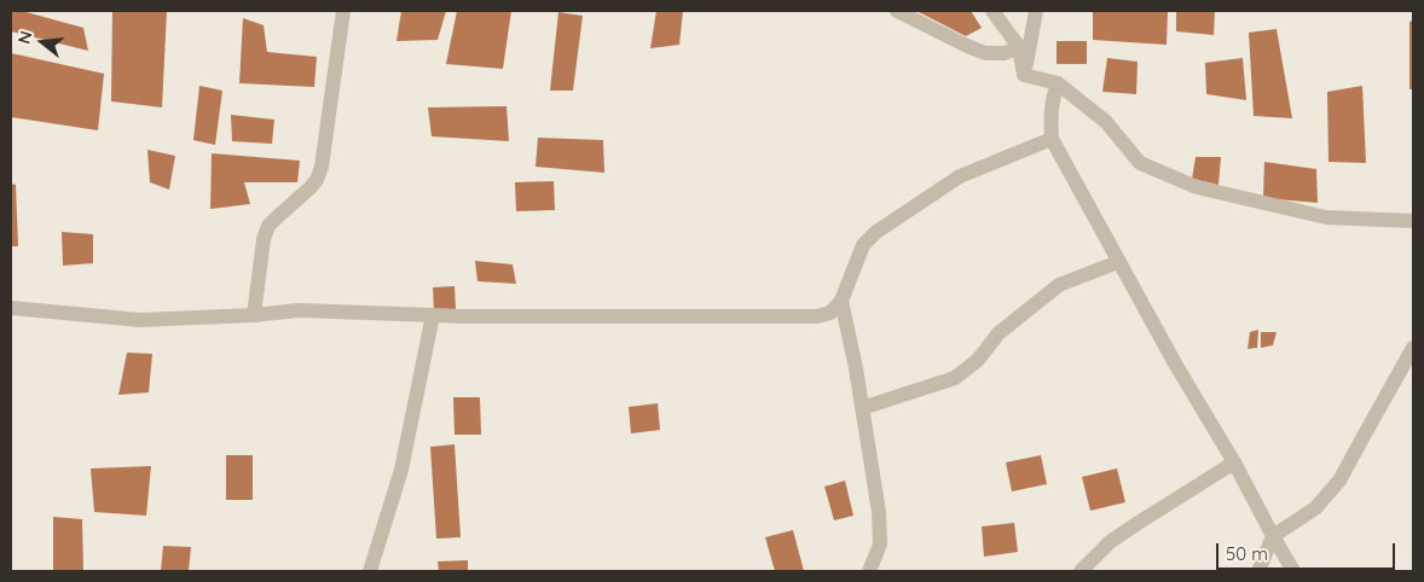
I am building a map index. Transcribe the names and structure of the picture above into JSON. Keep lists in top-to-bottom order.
{
  "scale_bar": "50 m",
  "north": "left"
}
